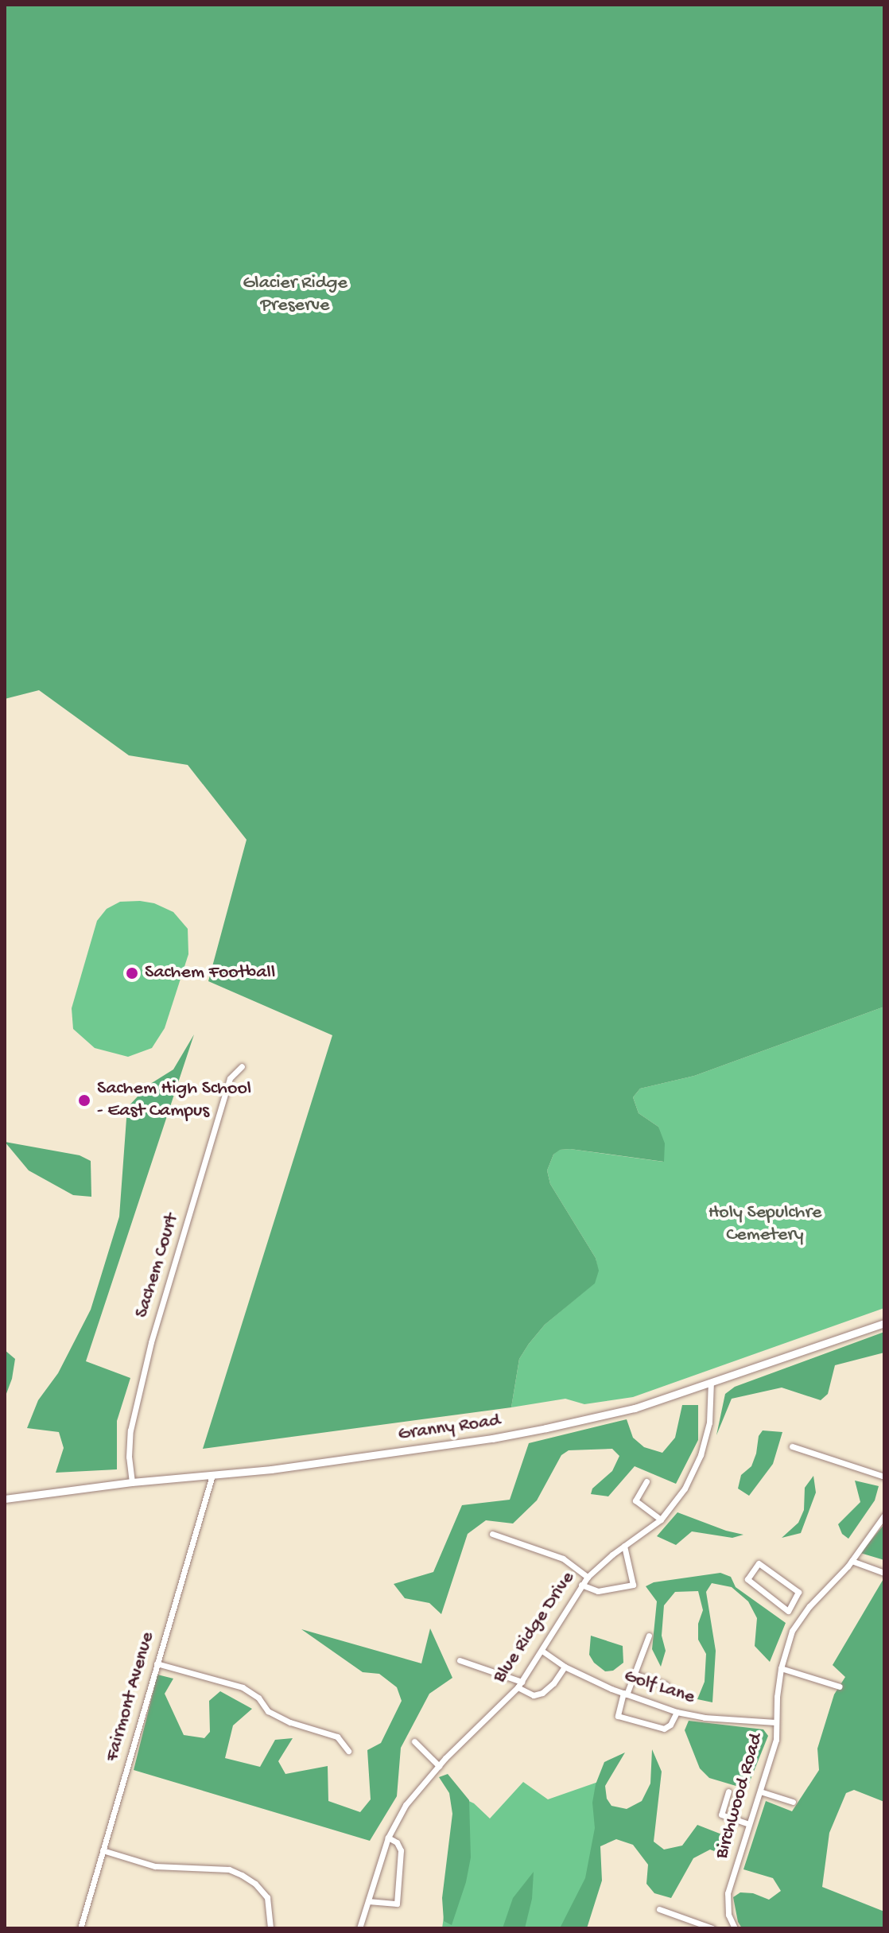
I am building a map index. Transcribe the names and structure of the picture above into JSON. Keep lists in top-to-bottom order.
{
  "streets": {
    "street": [
      "Sachem Court",
      "Granny Road",
      "Blue Ridge Drive",
      "Golf Lane",
      "Fairmont Avenue",
      "Birchwood Road"
    ]
  },
  "crossings": [
    ["Sachem Court", "Granny Road"],
    ["Granny Road", "Blue Ridge Drive"],
    ["Granny Road", "Fairmont Avenue"],
    ["Blue Ridge Drive", "Golf Lane"],
    ["Golf Lane", "Birchwood Road"]
  ],
  "parks": ["Glacier Ridge Preserve", "Holy Sepulchre Cemetery"],
  "places": ["Sachem Football", "Sachem High School - East Campus"]
}
